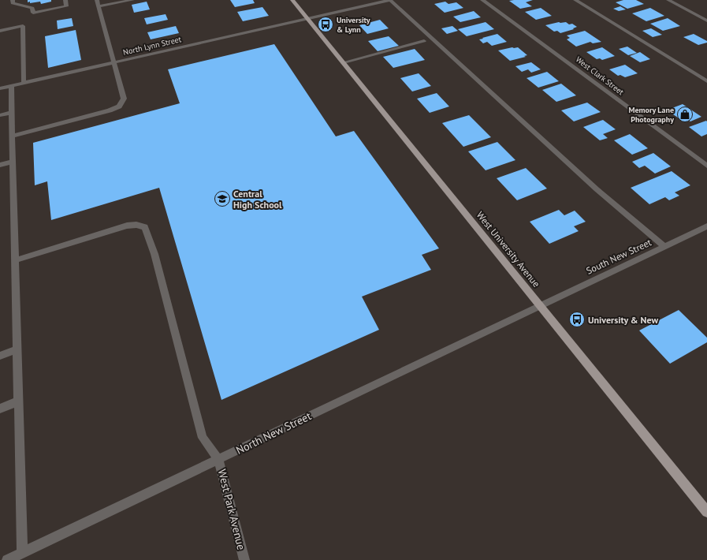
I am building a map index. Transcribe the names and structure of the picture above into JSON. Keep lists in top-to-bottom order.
{
  "streets": {
    "main road": ["West University Avenue"],
    "street": [
      "North Lynn Street",
      "West Clark Street",
      "South New Street",
      "North New Street",
      "West Park Avenue"
    ]
  },
  "crossings": [
    ["North Lynn Street", "West University Avenue"],
    ["West University Avenue", "South New Street"],
    ["West University Avenue", "North New Street"],
    ["South New Street", "North New Street"],
    ["North New Street", "West Park Avenue"]
  ],
  "places": {
    "bus stop": ["University & Lynn", "University & New"],
    "shop": ["Memory Lane Photography"],
    "school or university": ["Central High School"]
  }
}
